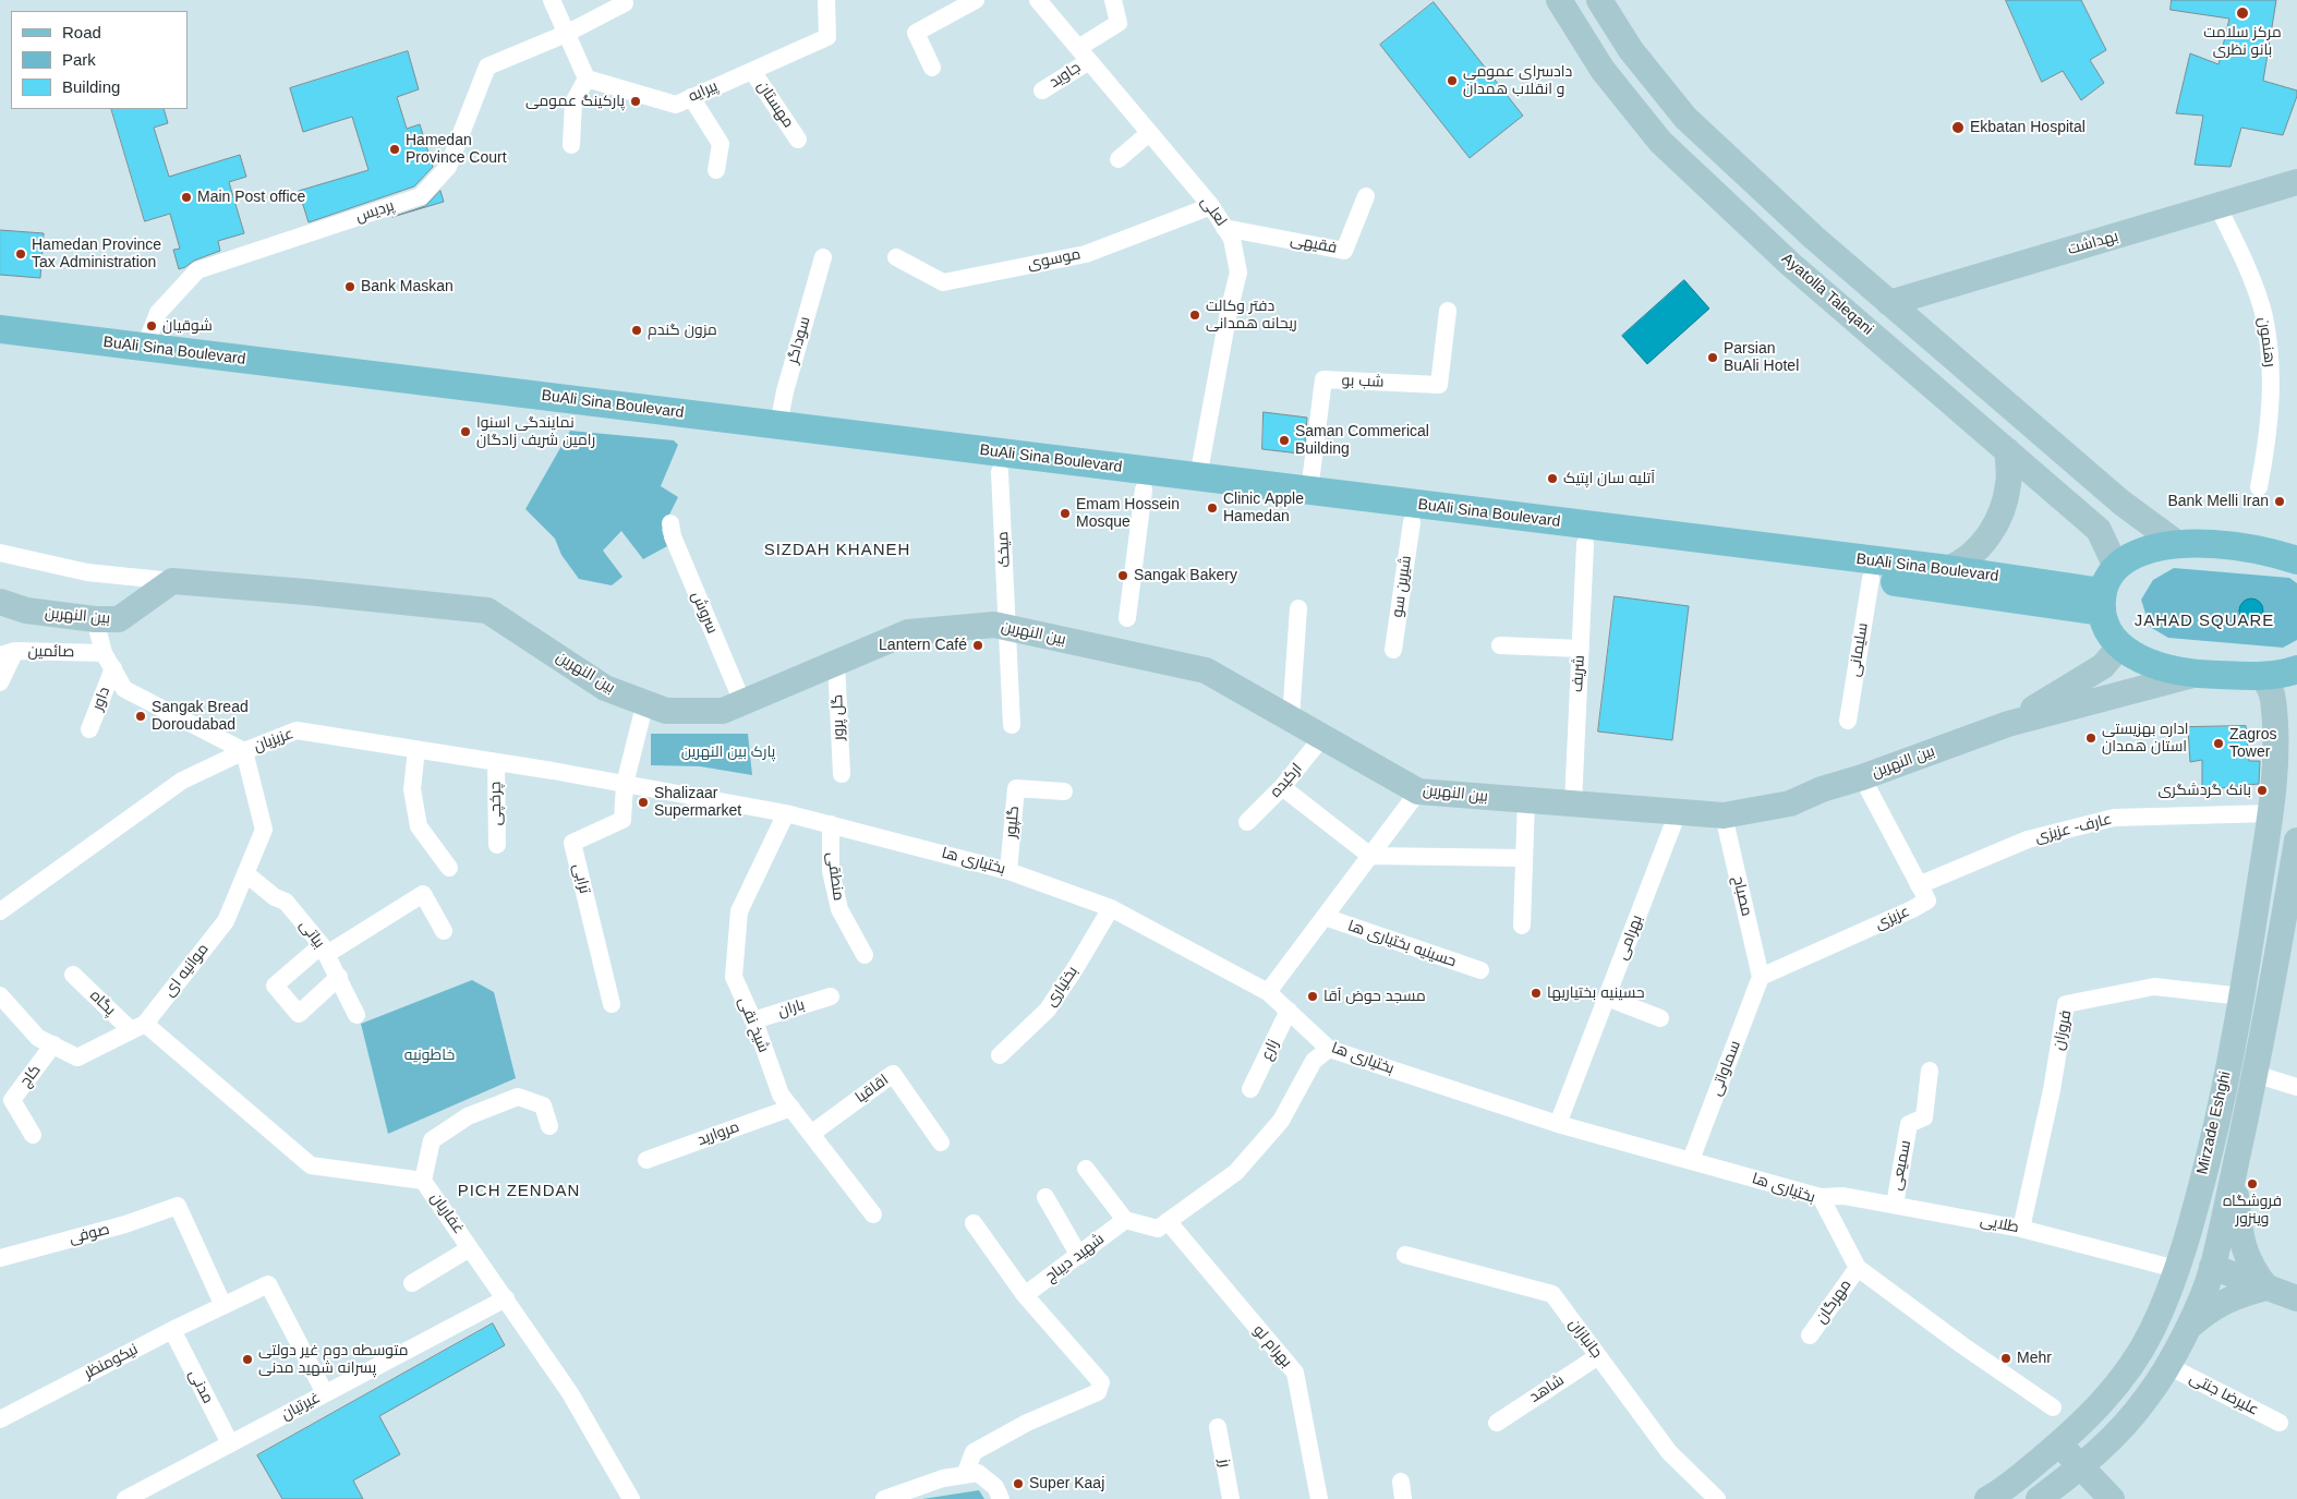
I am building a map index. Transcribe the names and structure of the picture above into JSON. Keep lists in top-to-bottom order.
{
  "streets": {
    "main road": [
      "بهداشت",
      "Ayatolla Taleqani",
      "BuAli Sina Boulevard",
      "بین النهرین",
      "Mirzade Eshghi"
    ],
    "street": [
      "جاوید",
      "پیرایه",
      "مهستان",
      "پردیس",
      "لعلی",
      "فقیهی",
      "موسوی",
      "سوداگر",
      "رهنمون",
      "شب بو",
      "میخک",
      "شیرین سو",
      "سروش",
      "سلیمانی",
      "صائمین",
      "شریف",
      "داور",
      "گل پرور",
      "عزیزیان",
      "ارکیده",
      "چرخچی",
      "گلپور",
      "عارف- عزیزی",
      "بختیاری ها",
      "منطقی",
      "ترابی",
      "مصباح",
      "عزیزی",
      "بیاتی",
      "بهرامی",
      "حسینیه بختیاری ها",
      "موانیه ای",
      "بختیاری",
      "پگاه",
      "باران",
      "شیخ نقی",
      "فروزان",
      "زارع",
      "سماواتی",
      "کاج",
      "اقاقیا",
      "مروارید",
      "سمیعی",
      "غفاریان",
      "طلایی",
      "صوفی",
      "شهید دیباج",
      "مهرگان",
      "جانبازان",
      "بهرام لو",
      "نیکومنظر",
      "مدنی",
      "شاهد",
      "علیرضا جنتی",
      "غیرتیان",
      "رز"
    ]
  },
  "crossings": [
    ["جاوید", "لعلی"],
    ["پیرایه", "مهستان"],
    ["پردیس", "BuAli Sina Boulevard"],
    ["لعلی", "فقیهی"],
    ["لعلی", "موسوی"],
    ["لعلی", "BuAli Sina Boulevard"],
    ["بهداشت", "رهنمون"],
    ["سوداگر", "BuAli Sina Boulevard"],
    ["BuAli Sina Boulevard", "شب بو"],
    ["BuAli Sina Boulevard", "میخک"],
    ["BuAli Sina Boulevard", "شیرین سو"],
    ["BuAli Sina Boulevard", "سلیمانی"],
    ["BuAli Sina Boulevard", "شریف"],
    ["میخک", "بین النهرین"],
    ["سروش", "بین النهرین"],
    ["بین النهرین", "شریف"],
    ["بین النهرین", "گل پرور"],
    ["بین النهرین", "ارکیده"],
    ["بین النهرین", "مصباح"],
    ["بین النهرین", "عزیزی"],
    ["بین النهرین", "بهرامی"],
    ["عزیزیان", "چرخچی"],
    ["عزیزیان", "بختیاری ها"],
    ["عزیزیان", "ترابی"],
    ["عزیزیان", "موانیه ای"],
    ["گلپور", "بختیاری ها"],
    ["عارف- عزیزی", "عزیزی"],
    ["عارف- عزیزی", "Mirzade Eshghi"],
    ["بختیاری ها", "منطقی"],
    ["بختیاری ها", "ترابی"],
    ["بختیاری ها", "بهرامی"],
    ["بختیاری ها", "بختیاری"],
    ["بختیاری ها", "شیخ نقی"],
    ["بختیاری ها", "زارع"],
    ["بختیاری ها", "سماواتی"],
    ["بختیاری ها", "طلایی"],
    ["بختیاری ها", "مهرگان"],
    ["مصباح", "عزیزی"],
    ["مصباح", "سماواتی"],
    ["عزیزی", "سماواتی"],
    ["بیاتی", "موانیه ای"],
    ["موانیه ای", "پگاه"],
    ["موانیه ای", "کاج"],
    ["موانیه ای", "غفاریان"],
    ["پگاه", "غفاریان"],
    ["باران", "شیخ نقی"],
    ["شیخ نقی", "اقاقیا"],
    ["شیخ نقی", "مروارید"],
    ["فروزان", "Mirzade Eshghi"],
    ["فروزان", "طلایی"],
    ["Mirzade Eshghi", "طلایی"],
    ["Mirzade Eshghi", "علیرضا جنتی"],
    ["سمیعی", "طلایی"],
    ["غفاریان", "غیرتیان"],
    ["صوفی", "نیکومنظر"],
    ["جانبازان", "شاهد"],
    ["نیکومنظر", "مدنی"],
    ["نیکومنظر", "غیرتیان"],
    ["مدنی", "غیرتیان"]
  ],
  "districts": ["SIZDAH KHANEH", "JAHAD SQUARE", "PICH ZENDAN"],
  "parks": ["پارک بین النهرین", "خاطونیه"],
  "places": [
    "مرکز سلامت بانو نظری",
    "دادسرای عمومی و انقلاب همدان",
    "پارکینگ عمومی",
    "Ekbatan Hospital",
    "Hamedan Province Court",
    "Main Post office",
    "Hamedan Province Tax Administration",
    "Bank Maskan",
    "دفتر وکالت ریحانه همدانی",
    "شوقیان",
    "مزون گندم",
    "Parsian BuAli Hotel",
    "نمایندگی اسنوا رامین شریف زادگان",
    "Saman Commerical Building",
    "آتلیه سان اپتیک",
    "Bank Melli Iran",
    "Clinic Apple Hamedan",
    "Emam Hossein Mosque",
    "Sangak Bakery",
    "Lantern Café",
    "Sangak Bread Doroudabad",
    "اداره بهزیستی استان همدان",
    "Zagros Tower",
    "بانک گردشگری",
    "Shalizaar Supermarket",
    "حسینیه بختیاریها",
    "مسجد حوض آقا",
    "فروشگاه وینزور",
    "Mehr",
    "متوسطه دوم غیر دولتی پسرانه شهید مدنی",
    "Super Kaaj"
  ],
  "legend": ["Road", "Park", "Building"]
}
